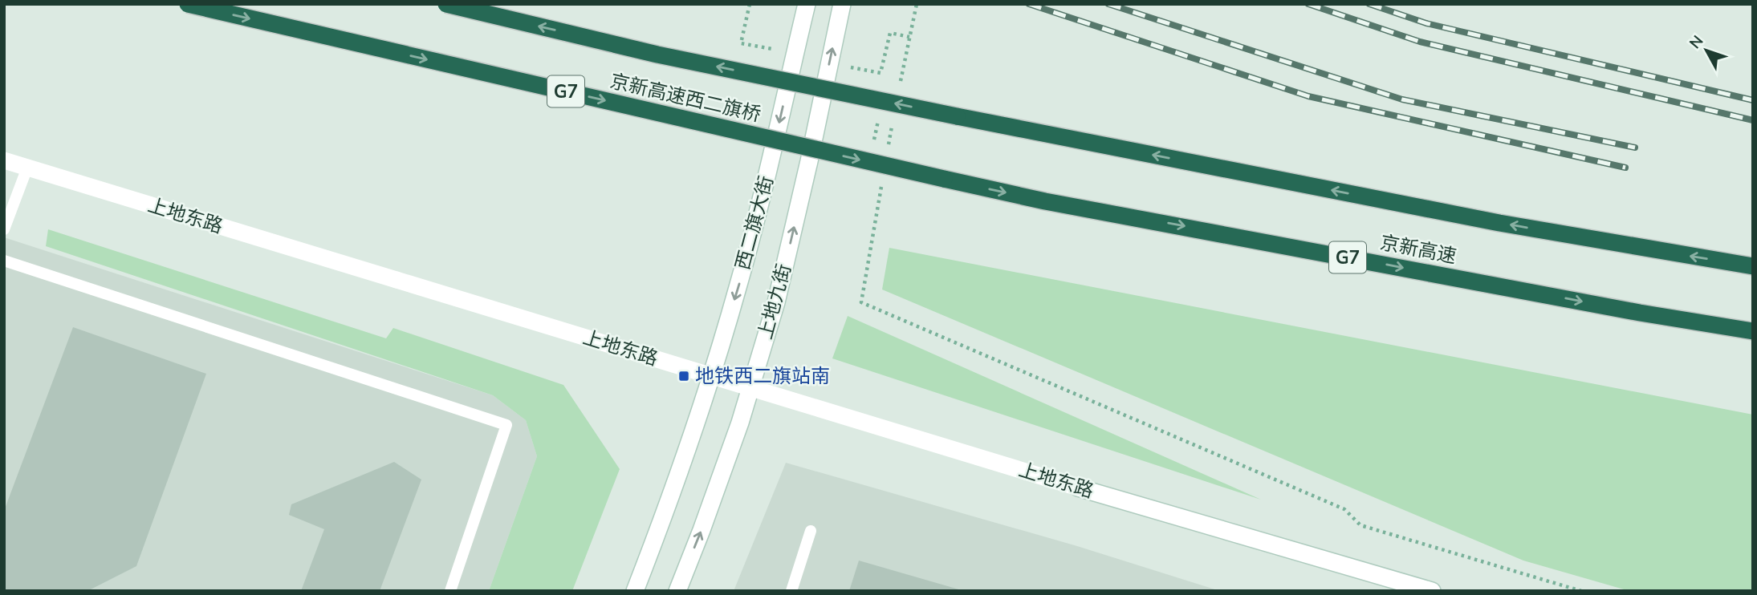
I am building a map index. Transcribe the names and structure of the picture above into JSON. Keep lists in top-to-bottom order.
{
  "streets": {
    "highway": ["G7", "京新高速西二旗桥", "京新高速"],
    "main road": ["上地东路", "西二旗大街", "上地九街"]
  },
  "crossings": [
    ["京新高速西二旗桥", "京新高速"]
  ],
  "one_way": ["西二旗大街", "京新高速", "上地九街"],
  "places": {
    "transit": ["地铁西二旗站南"]
  },
  "north": "top left"
}
